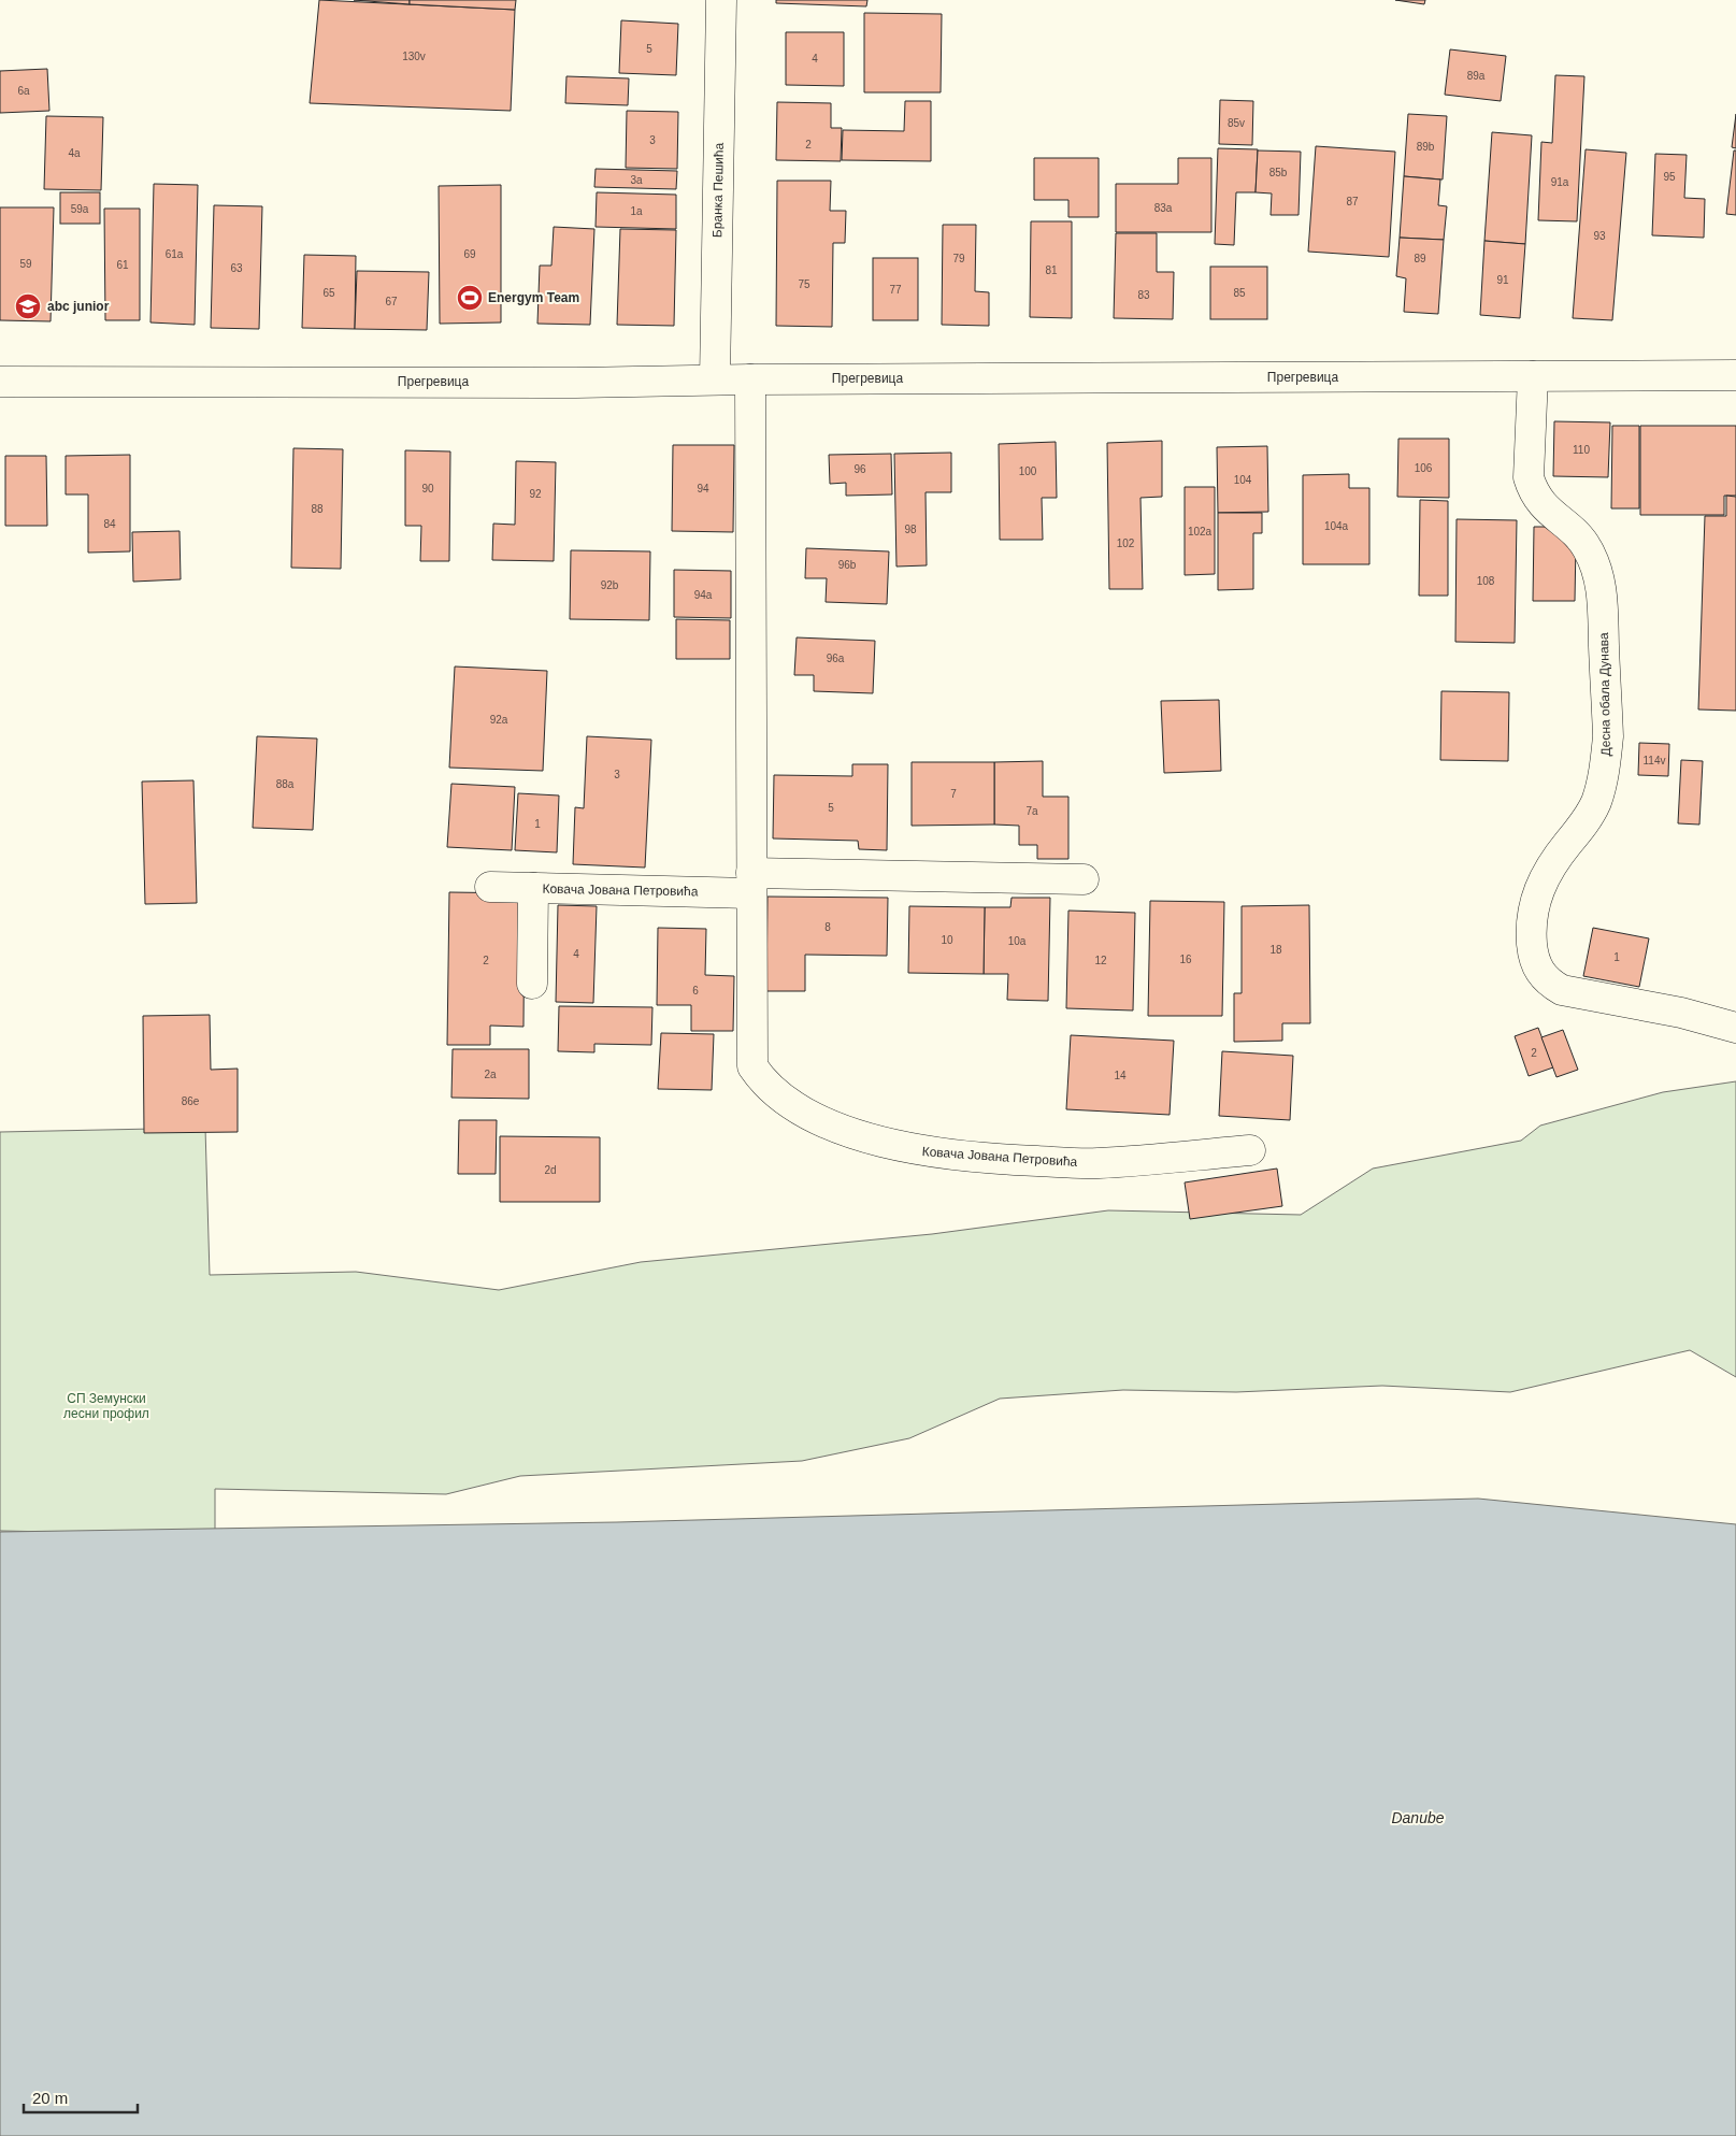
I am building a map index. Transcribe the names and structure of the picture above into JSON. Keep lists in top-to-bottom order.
{
  "streets": {
    "street": [
      "Бранка Пешића",
      "Прегревица",
      "Десна обала Дунава",
      "Ковача Јована Петровића"
    ]
  },
  "crossings": [
    ["Бранка Пешића", "Прегревица"],
    ["Прегревица", "Десна обала Дунава"]
  ],
  "water": ["Danube"],
  "parks": ["СП Земунски лесни профил"],
  "places": {
    "sports": ["Energym Team"],
    "school or university": ["abc junior"]
  },
  "house_numbers": [
    "5",
    "130v",
    "4",
    "89a",
    "6a",
    "85v",
    "3",
    "2",
    "89b",
    "4a",
    "85b",
    "95",
    "3a",
    "91a",
    "87",
    "83a",
    "59a",
    "1a",
    "93",
    "61a",
    "69",
    "79",
    "89",
    "59",
    "61",
    "63",
    "81",
    "91",
    "75",
    "77",
    "65",
    "85",
    "83",
    "67",
    "110",
    "106",
    "96",
    "100",
    "104",
    "90",
    "94",
    "92",
    "88",
    "84",
    "104a",
    "98",
    "102a",
    "102",
    "96b",
    "108",
    "92b",
    "94a",
    "96a",
    "92a",
    "114v",
    "3",
    "88a",
    "7",
    "5",
    "7a",
    "1",
    "8",
    "10",
    "10a",
    "18",
    "4",
    "1",
    "16",
    "2",
    "12",
    "6",
    "2",
    "2a",
    "14",
    "86e",
    "2d"
  ],
  "scale_bar": "20 m"
}
